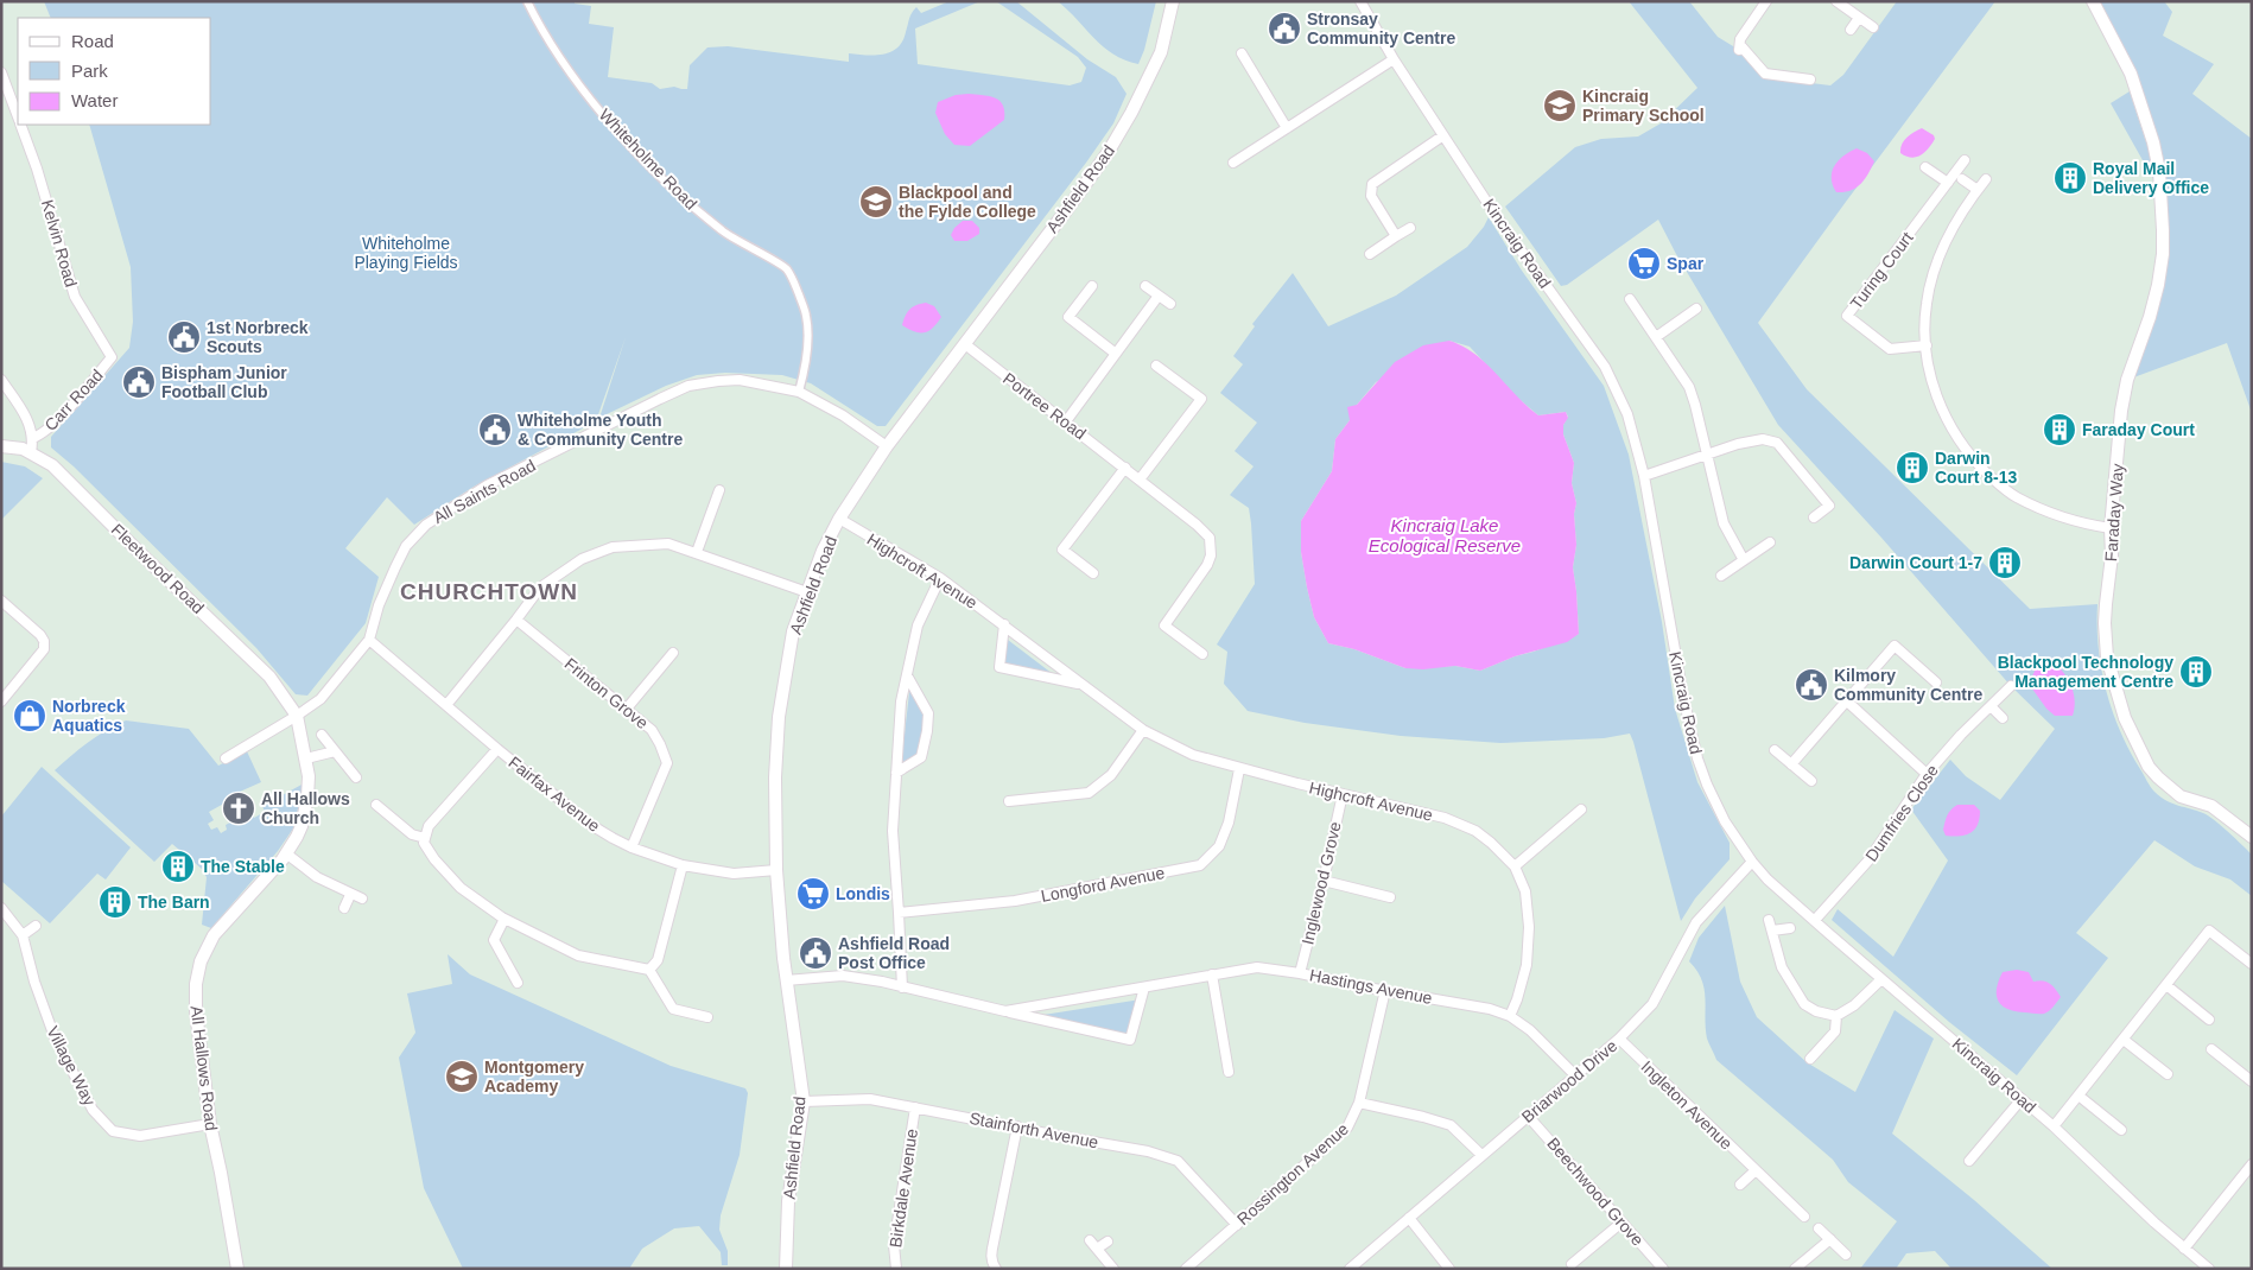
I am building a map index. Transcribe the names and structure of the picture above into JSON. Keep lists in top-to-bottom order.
{
  "streets": {
    "street": [
      "Whiteholme Road",
      "Ashfield Road",
      "Kelvin Road",
      "Kincraig Road",
      "Turing Court",
      "Carr Road",
      "Portree Road",
      "All Saints Road",
      "Faraday Way",
      "Fleetwood Road",
      "Highcroft Avenue",
      "Frinton Grove",
      "Fairfax Avenue",
      "Dumfries Close",
      "Inglewood Grove",
      "Longford Avenue",
      "Hastings Avenue",
      "Village Way",
      "All Hallows Road",
      "Briarwood Drive",
      "Ingleton Avenue",
      "Stainforth Avenue",
      "Rossington Avenue",
      "Birkdale Avenue",
      "Beechwood Grove"
    ]
  },
  "crossings": [
    ["Whiteholme Road", "All Saints Road"],
    ["Ashfield Road", "Portree Road"],
    ["Ashfield Road", "All Saints Road"],
    ["Ashfield Road", "Highcroft Avenue"],
    ["Ashfield Road", "Fairfax Avenue"],
    ["Ashfield Road", "Hastings Avenue"],
    ["Ashfield Road", "Stainforth Avenue"],
    ["Kelvin Road", "Carr Road"],
    ["Kincraig Road", "Dumfries Close"],
    ["Kincraig Road", "Briarwood Drive"],
    ["All Saints Road", "Fleetwood Road"],
    ["All Saints Road", "Fairfax Avenue"],
    ["All Saints Road", "All Hallows Road"],
    ["Fleetwood Road", "All Hallows Road"],
    ["Highcroft Avenue", "Inglewood Grove"],
    ["Highcroft Avenue", "Longford Avenue"],
    ["Highcroft Avenue", "Hastings Avenue"],
    ["Frinton Grove", "Fairfax Avenue"],
    ["Inglewood Grove", "Hastings Avenue"],
    ["Hastings Avenue", "Briarwood Drive"],
    ["Hastings Avenue", "Rossington Avenue"],
    ["Village Way", "All Hallows Road"],
    ["Briarwood Drive", "Ingleton Avenue"],
    ["Briarwood Drive", "Beechwood Grove"],
    ["Stainforth Avenue", "Rossington Avenue"],
    ["Stainforth Avenue", "Birkdale Avenue"]
  ],
  "districts": ["CHURCHTOWN"],
  "water": ["Kincraig Lake Ecological Reserve"],
  "parks": ["Whiteholme Playing Fields"],
  "places": {
    "public building": [
      "Stronsay Community Centre",
      "1st Norbreck Scouts",
      "Bispham Junior Football Club",
      "Whiteholme Youth & Community Centre",
      "Kilmory Community Centre",
      "Ashfield Road Post Office"
    ],
    "school or university": ["Kincraig Primary School", "Blackpool and the Fylde College", "Montgomery Academy"],
    "building": [
      "Royal Mail Delivery Office",
      "Faraday Court",
      "Darwin Court 8-13",
      "Darwin Court 1-7",
      "Blackpool Technology Management Centre",
      "The Stable",
      "The Barn"
    ],
    "supermarket": ["Spar", "Londis"],
    "shop": ["Norbreck Aquatics"],
    "church": ["All Hallows Church"]
  },
  "legend": ["Road", "Park", "Water"]
}
